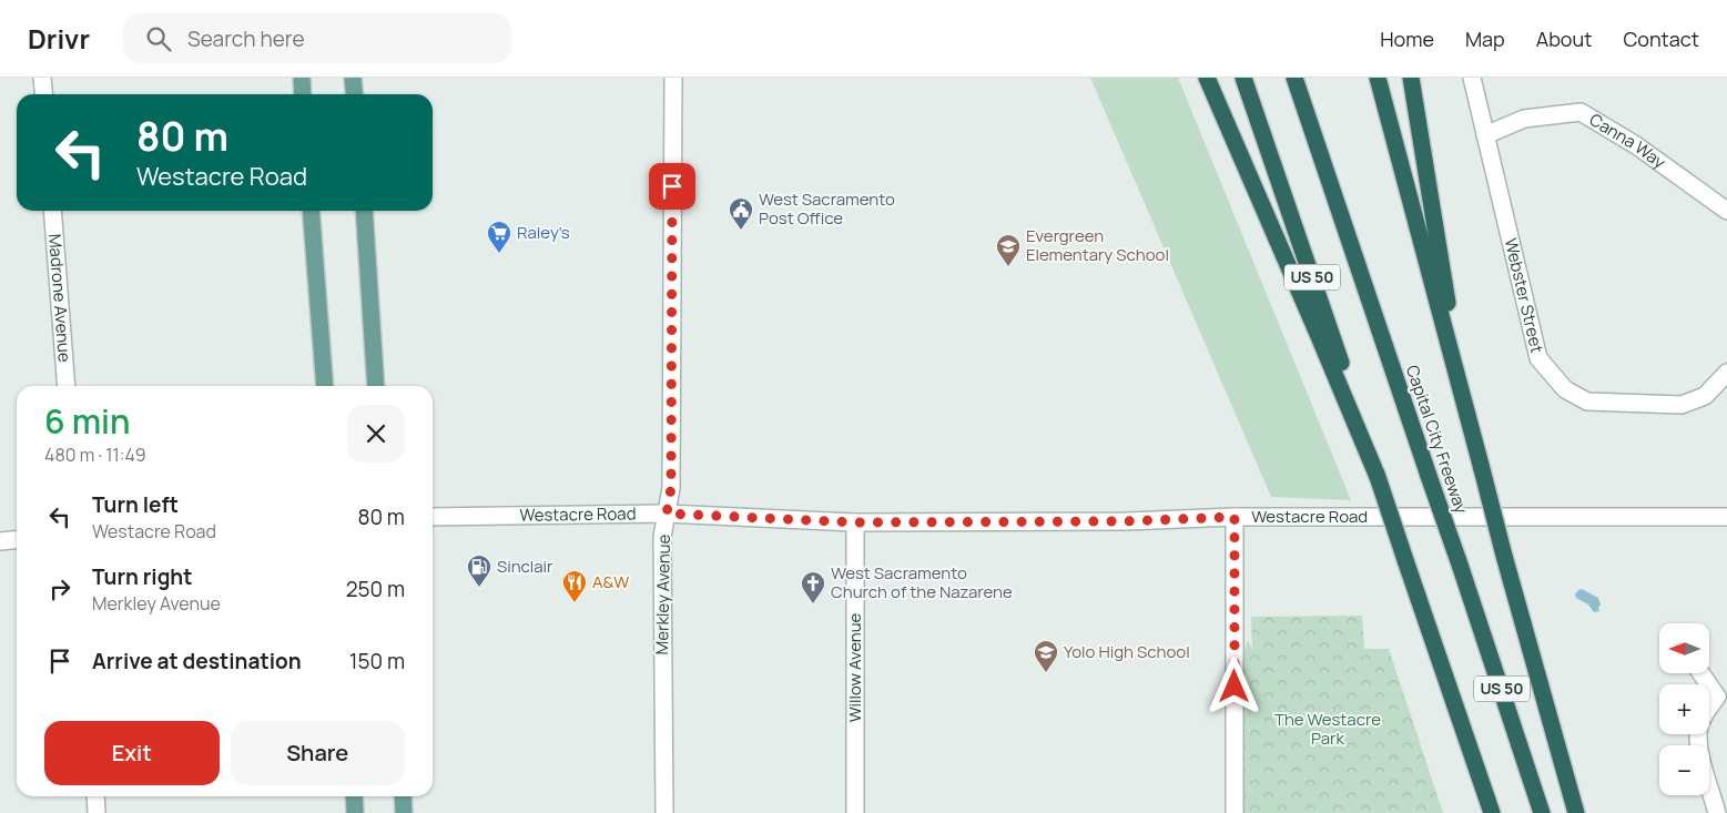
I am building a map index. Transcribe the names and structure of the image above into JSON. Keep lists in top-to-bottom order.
{
  "streets": {
    "highway": ["US 50", "Capital City Freeway"],
    "street": [
      "Canna Way",
      "Webster Street",
      "Madrone Avenue",
      "Westacre Road",
      "Merkley Avenue",
      "Willow Avenue"
    ]
  },
  "crossings": [
    ["Canna Way", "Webster Street"],
    ["Westacre Road", "Merkley Avenue"],
    ["Westacre Road", "Willow Avenue"]
  ],
  "parks": ["The Westacre Park"],
  "places": {
    "public building": ["West Sacramento Post Office"],
    "supermarket": ["Raley's"],
    "school or university": ["Evergreen Elementary School", "Yolo High School"],
    "fuel station": ["Sinclair"],
    "restaurant": ["A&W"],
    "church": ["West Sacramento Church of the Nazarene"]
  },
  "north": "left",
  "page": {
    "header": "Drivr",
    "search": "Search here",
    "nav": [
      "Home",
      "Map",
      "About",
      "Contact"
    ],
    "turn": ["80 m", "Westacre Road"],
    "heading": ["6 min", "480 m · 11:49"],
    "list": [
      {
        "name": "Turn left",
        "note": "Westacre Road",
        "value": "80 m"
      },
      {
        "name": "Turn right",
        "note": "Merkley Avenue",
        "value": "250 m"
      },
      {
        "name": "Arrive at destination",
        "value": "150 m"
      }
    ],
    "map_buttons": ["+", "−"],
    "buttons": ["Exit", "Share"]
  }
}
